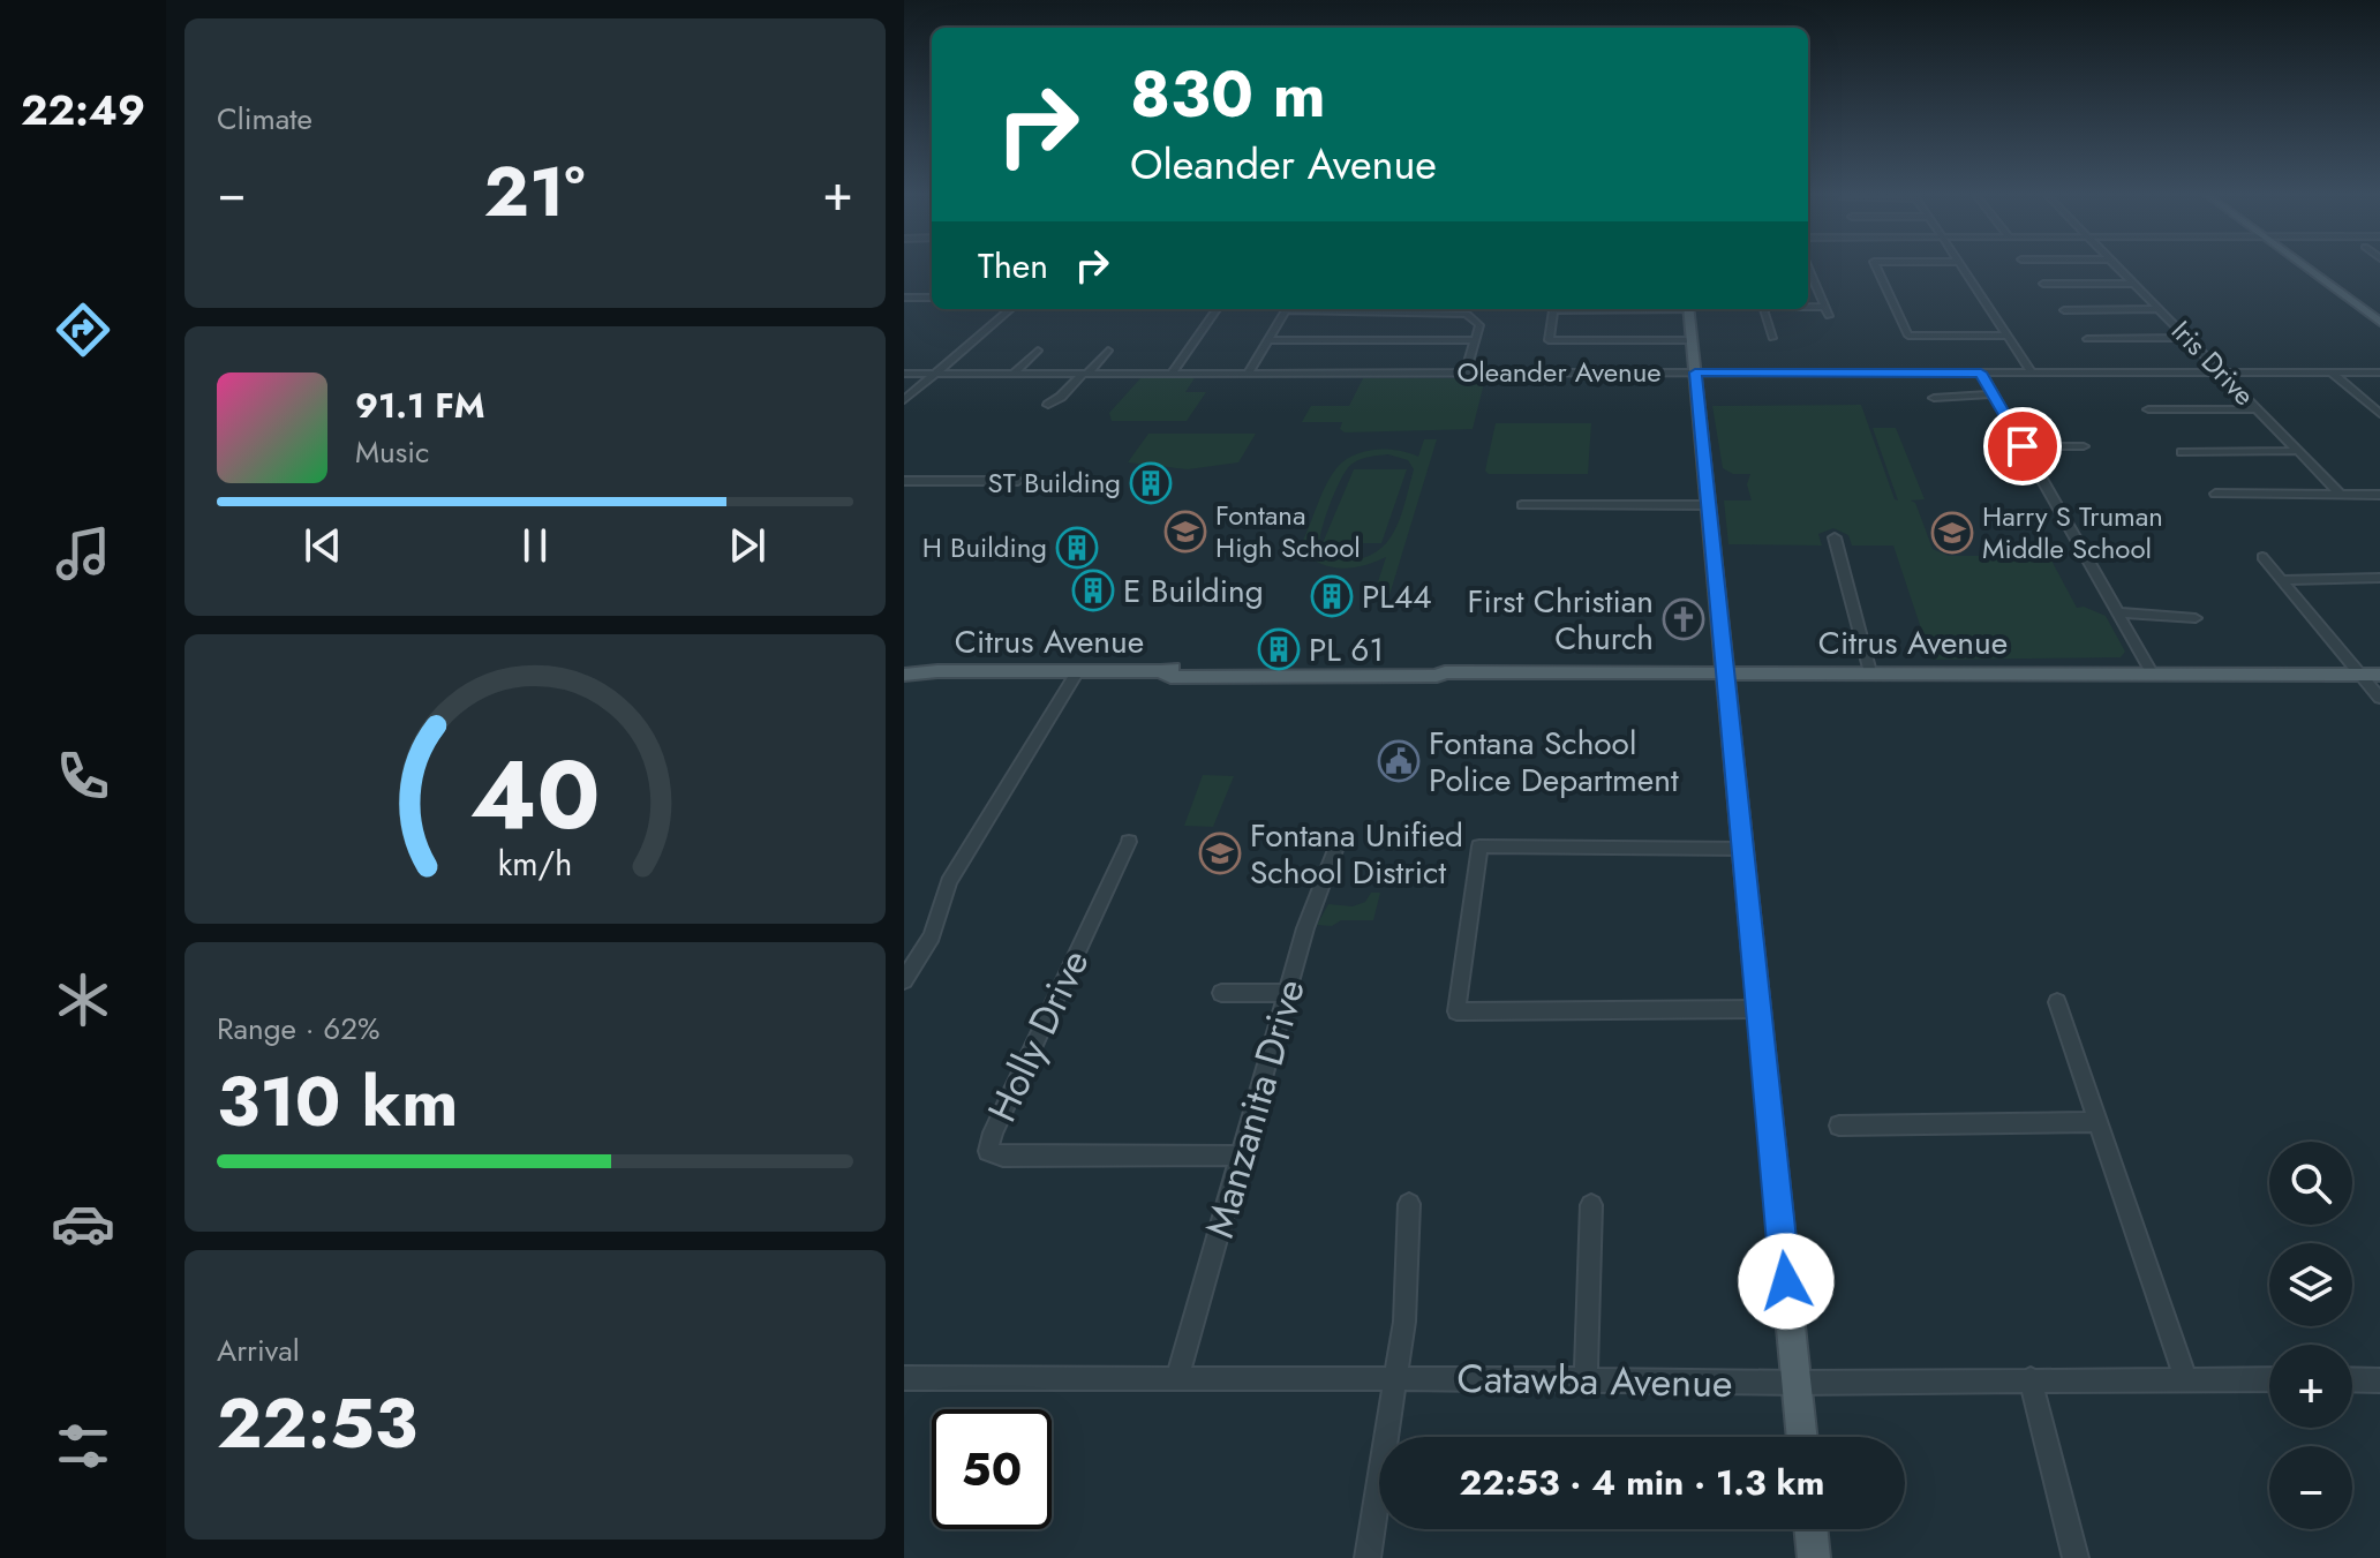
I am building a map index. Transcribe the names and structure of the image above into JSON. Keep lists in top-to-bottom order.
{
  "streets": {
    "main road": ["Citrus Avenue"],
    "street": [
      "Iris Drive",
      "Oleander Avenue",
      "Holly Drive",
      "Manzanita Drive",
      "Catawba Avenue"
    ]
  },
  "crossings": [
    ["Iris Drive", "Oleander Avenue"],
    ["Holly Drive", "Manzanita Drive"],
    ["Manzanita Drive", "Catawba Avenue"]
  ],
  "places": {
    "building": [
      "ST Building",
      "H Building",
      "E Building",
      "PL44",
      "PL 61"
    ],
    "school or university": ["Fontana High School", "Harry S Truman Middle School", "Fontana Unified School District"],
    "church": ["First Christian Church"],
    "public building": ["Fontana School Police Department"]
  },
  "page": {
    "tabs": "22:49",
    "tile": [
      "Climate",
      ["Range · 62%", "310 km"],
      ["Arrival", "22:53"]
    ],
    "turn": ["830 m", "Oleander Avenue"],
    "heat": ["−", "21°", "+"],
    "then": "Then",
    "song": ["91.1 FM", "Music"],
    "map_buttons": ["+", "−"],
    "limit": "50",
    "trip": "22:53 · 4 min · 1.3 km",
    "gauge": ["40", "km/h"]
  }
}
